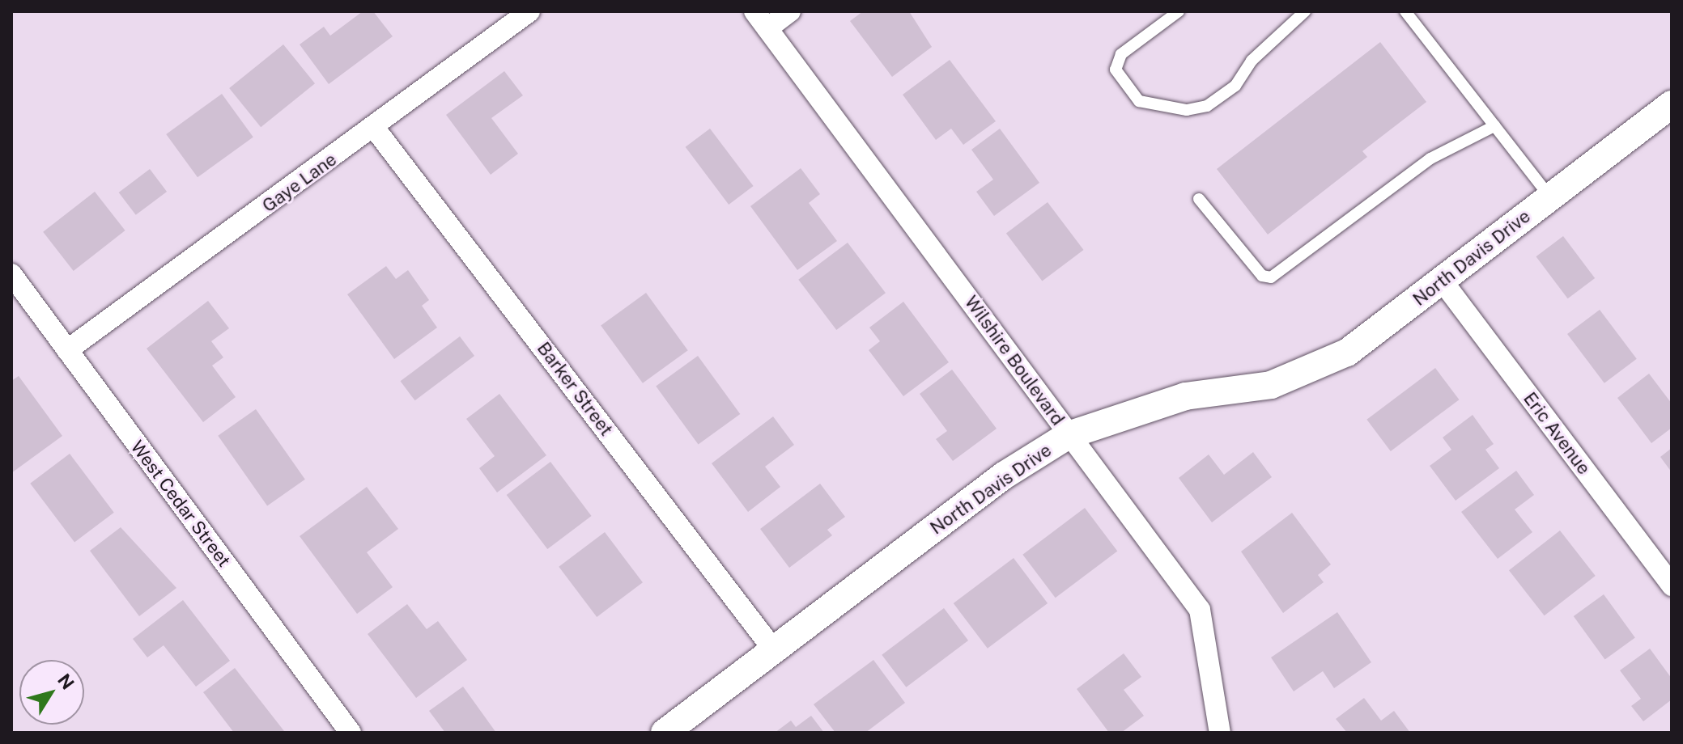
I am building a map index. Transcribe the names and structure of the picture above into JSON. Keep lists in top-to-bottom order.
{
  "streets": {
    "street": [
      "Gaye Lane",
      "North Davis Drive",
      "Wilshire Boulevard",
      "Barker Street",
      "Eric Avenue",
      "West Cedar Street"
    ]
  },
  "crossings": [
    ["Gaye Lane", "Barker Street"],
    ["Gaye Lane", "West Cedar Street"],
    ["North Davis Drive", "Wilshire Boulevard"],
    ["North Davis Drive", "Barker Street"],
    ["North Davis Drive", "Eric Avenue"]
  ],
  "north": "top right"
}
